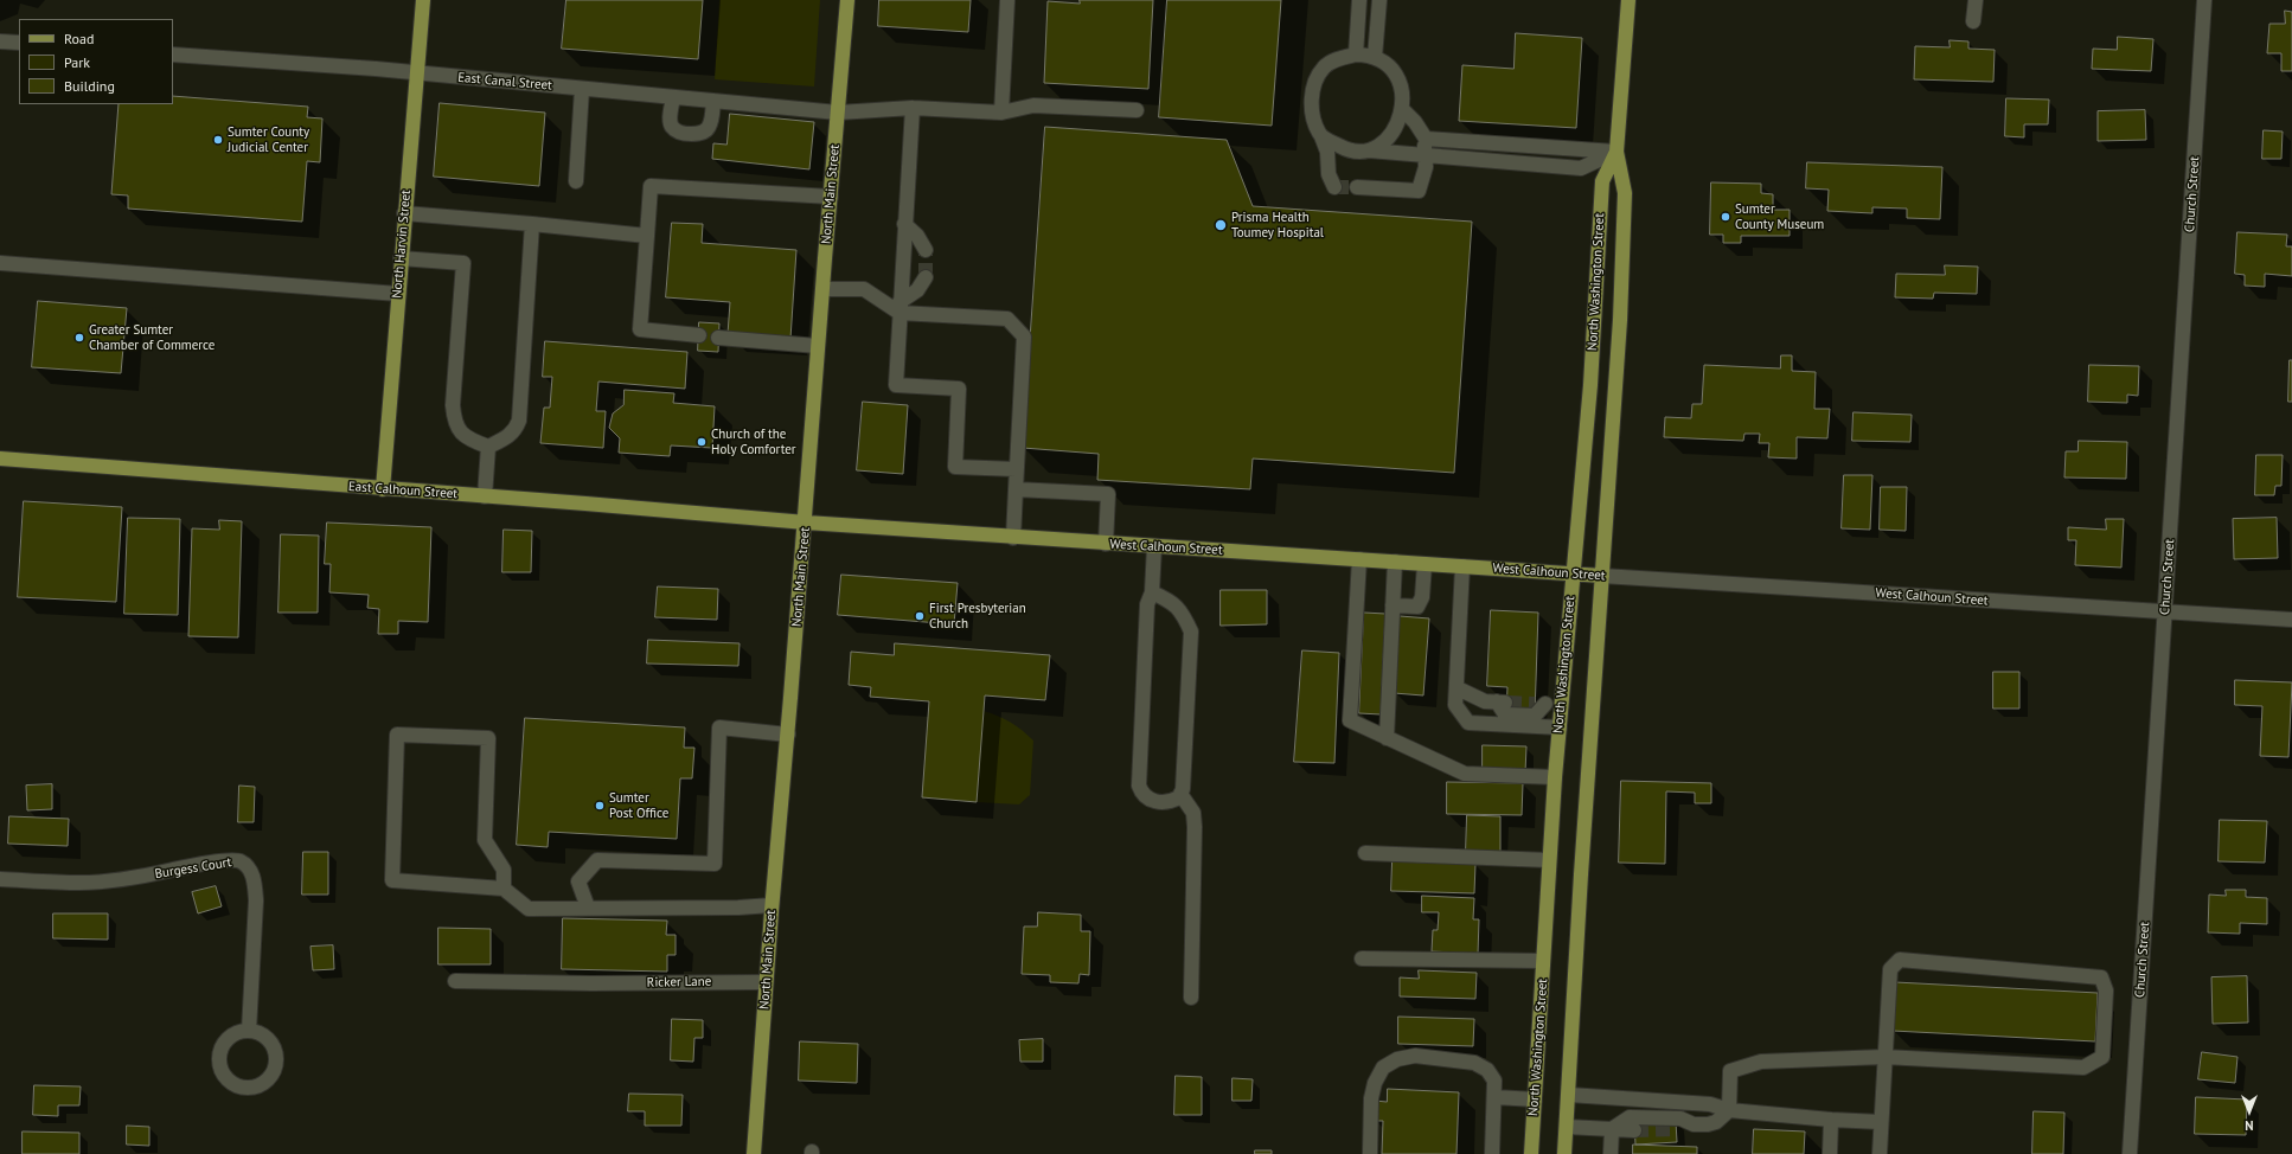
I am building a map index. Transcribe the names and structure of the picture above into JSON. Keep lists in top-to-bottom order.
{
  "streets": {
    "main road": [
      "North Main Street",
      "North Harvin Street",
      "North Washington Street",
      "East Calhoun Street",
      "West Calhoun Street"
    ],
    "street": [
      "East Canal Street",
      "Church Street",
      "Burgess Court",
      "Ricker Lane"
    ]
  },
  "crossings": [
    ["East Canal Street", "North Main Street"],
    ["East Canal Street", "North Harvin Street"],
    ["North Main Street", "East Calhoun Street"],
    ["North Main Street", "West Calhoun Street"],
    ["North Main Street", "Ricker Lane"],
    ["Church Street", "West Calhoun Street"],
    ["North Harvin Street", "East Calhoun Street"],
    ["North Washington Street", "West Calhoun Street"],
    ["East Calhoun Street", "West Calhoun Street"]
  ],
  "places": [
    "Sumter County Judicial Center",
    "Sumter County Museum",
    "Prisma Health Toumey Hospital",
    "Greater Sumter Chamber of Commerce",
    "Church of the Holy Comforter",
    "First Presbyterian Church",
    "Sumter Post Office"
  ],
  "legend": ["Road", "Park", "Building"],
  "north": "bottom"
}
